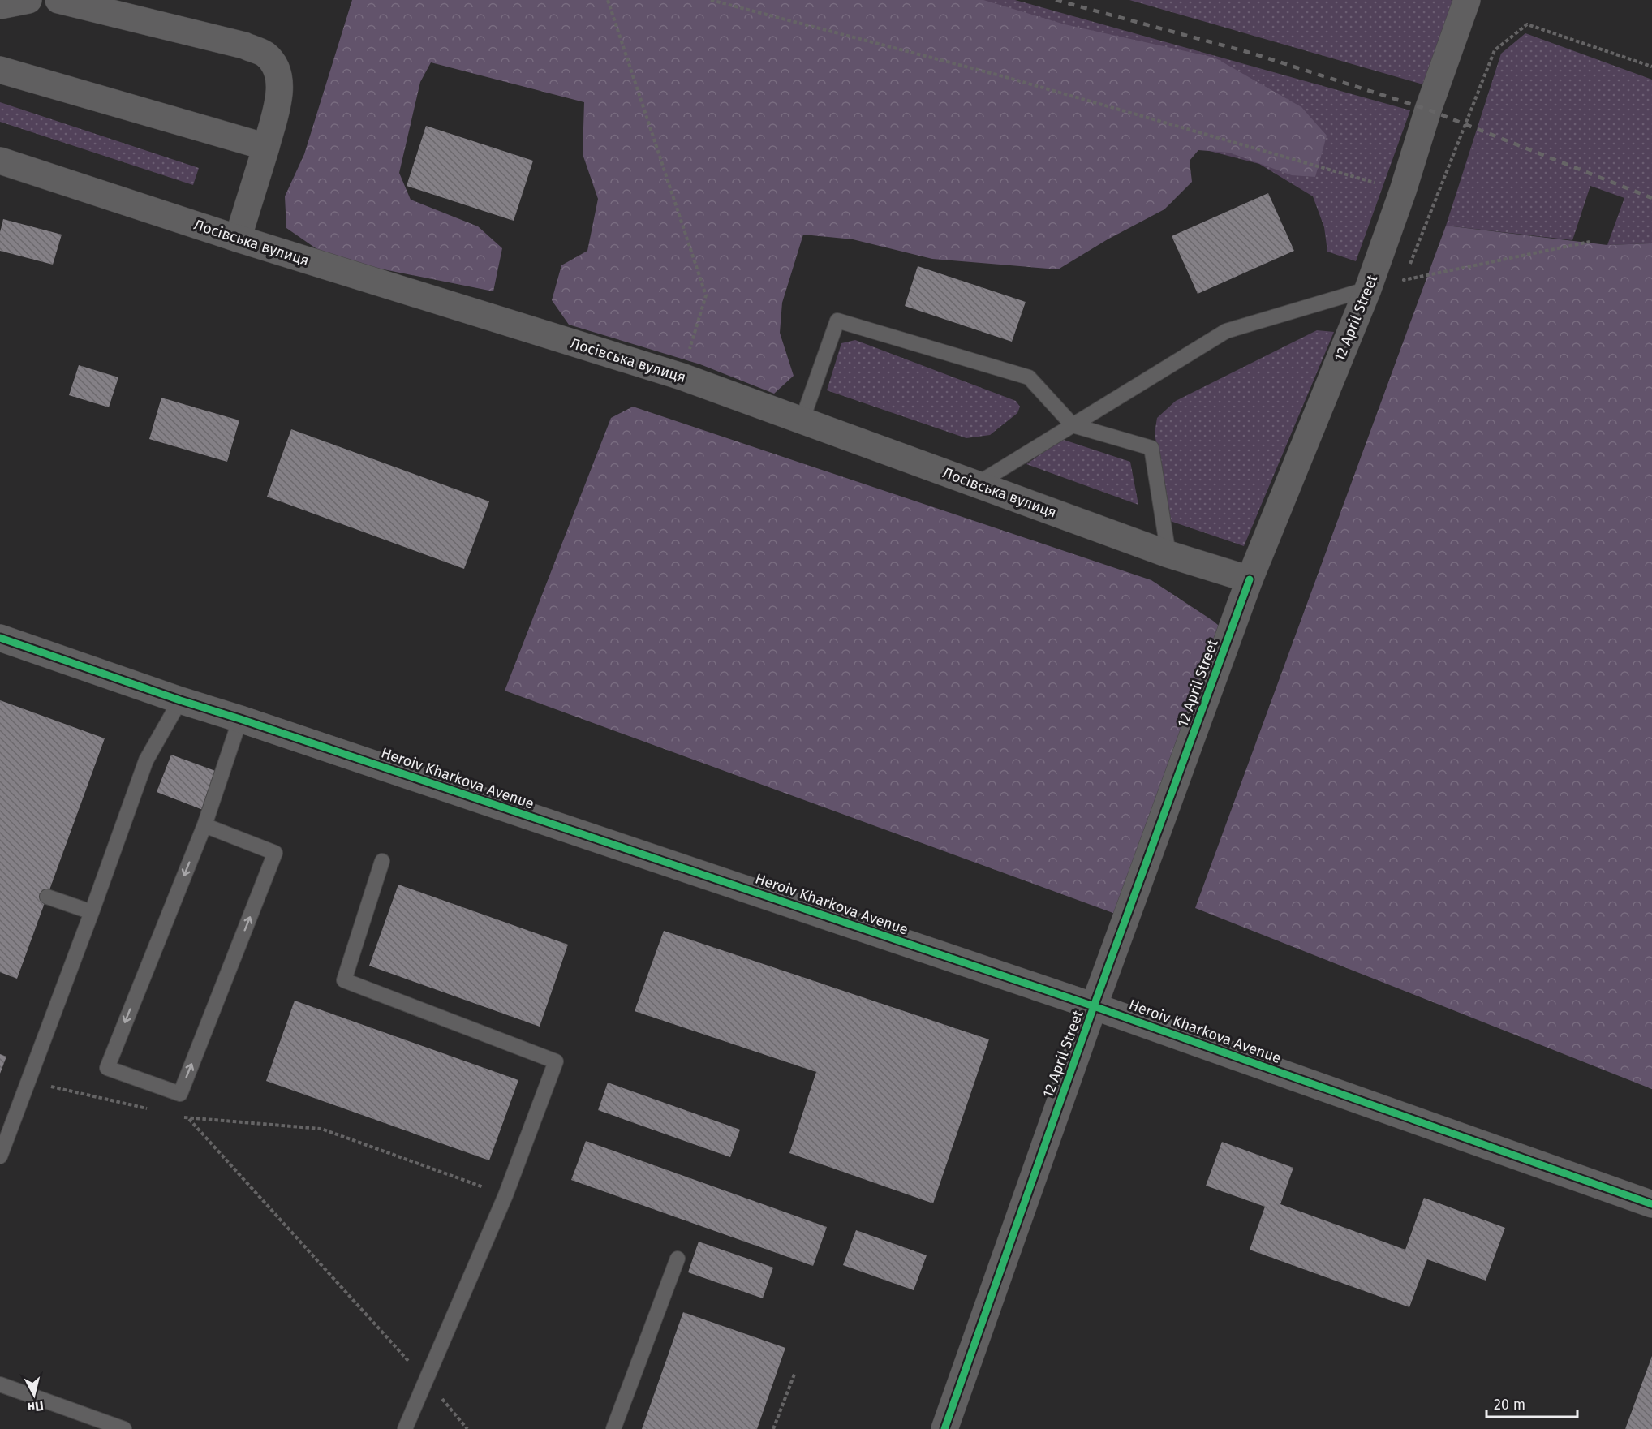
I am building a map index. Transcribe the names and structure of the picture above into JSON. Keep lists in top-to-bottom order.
{
  "streets": {
    "street": ["Лосівська вулиця", "12 April Street", "Heroiv Kharkova Avenue"]
  },
  "crossings": [
    ["Лосівська вулиця", "12 April Street"],
    ["12 April Street", "Heroiv Kharkova Avenue"]
  ],
  "scale_bar": "20 m",
  "north": "bottom"
}
